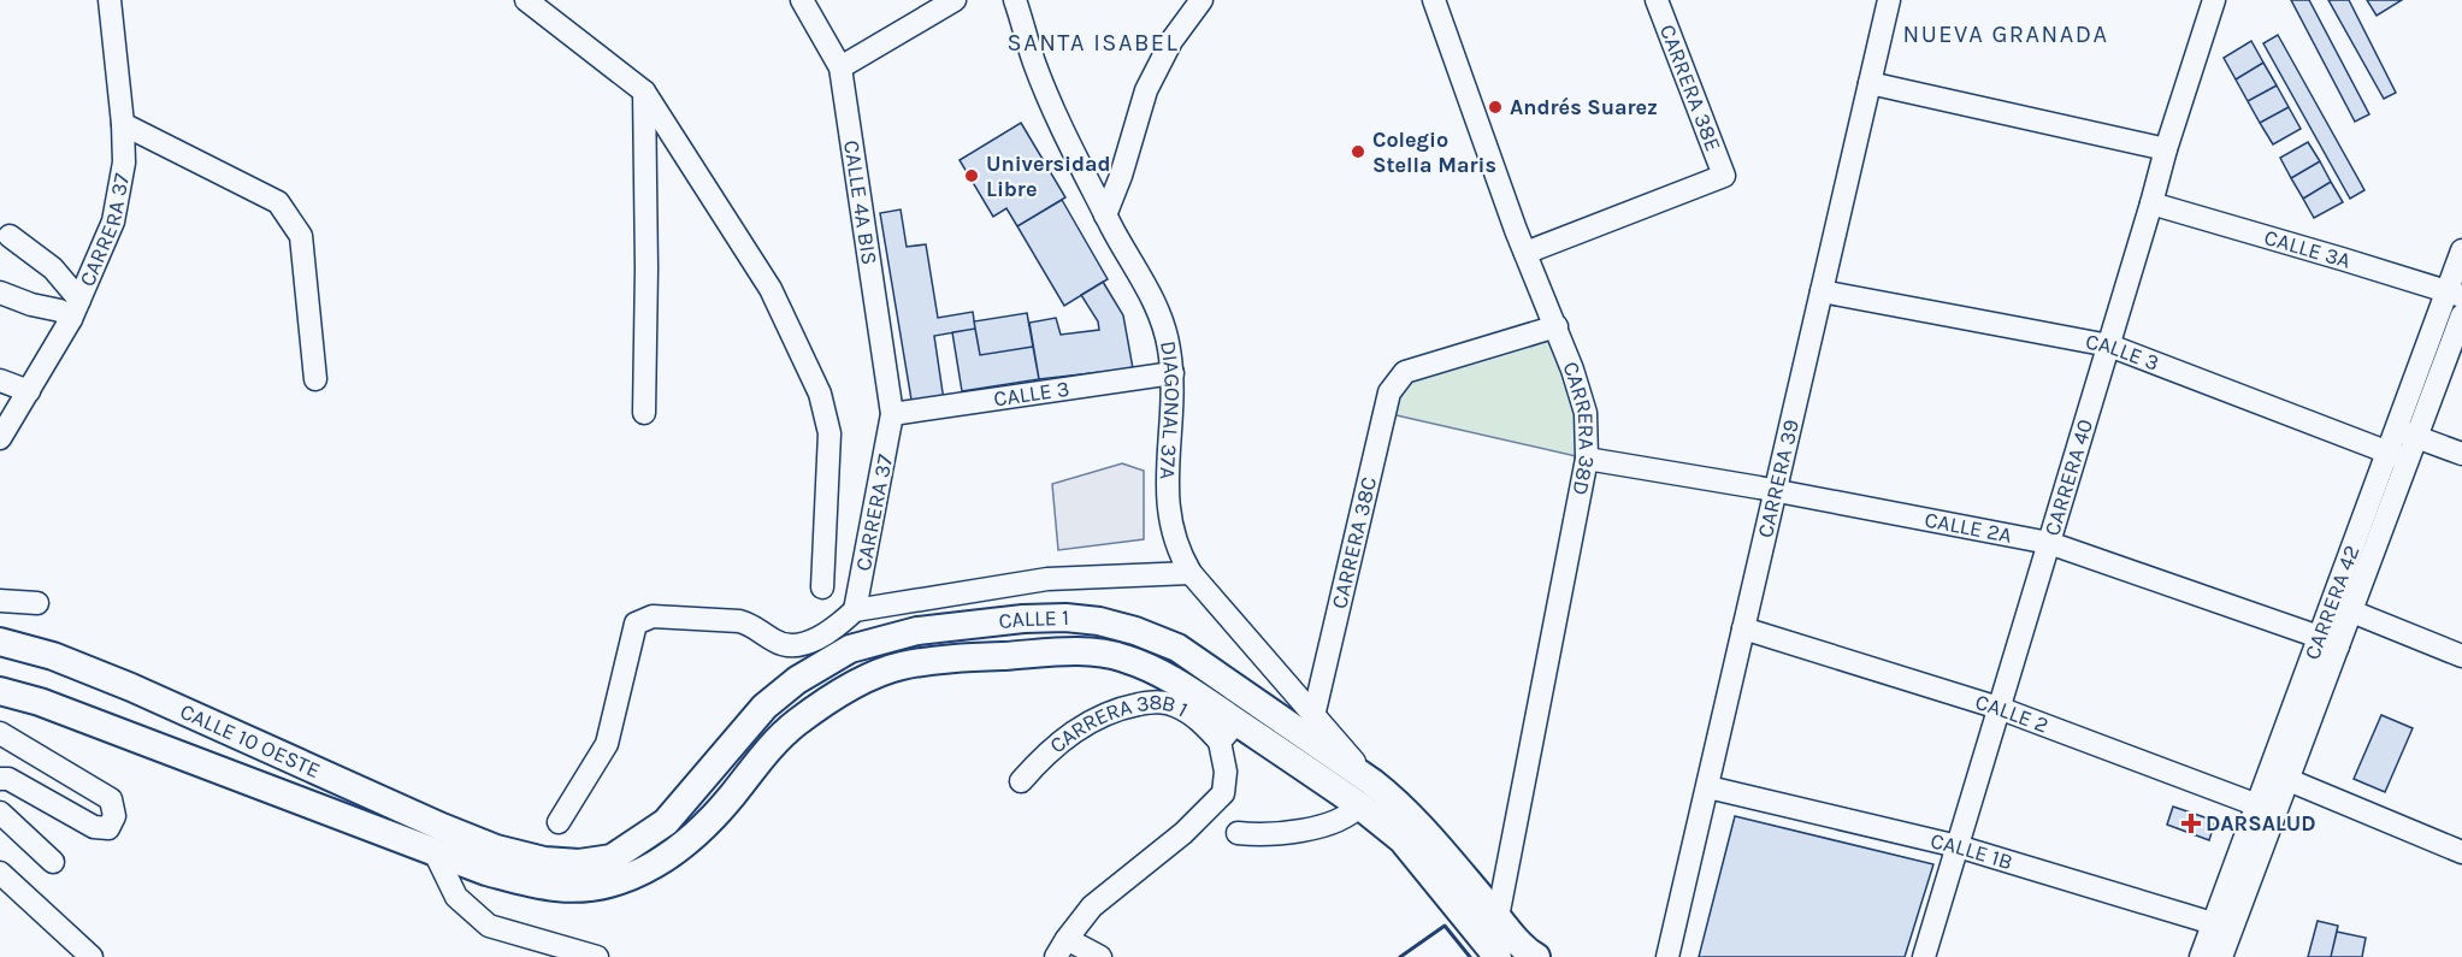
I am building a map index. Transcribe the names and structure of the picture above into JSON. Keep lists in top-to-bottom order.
{
  "streets": {
    "main road": ["CALLE 1", "CALLE 10 OESTE"],
    "street": [
      "CARRERA 38E",
      "CALLE 4A BIS",
      "CARRERA 37",
      "CALLE 3A",
      "CALLE 3",
      "DIAGONAL 37A",
      "CARRERA 38D",
      "CARRERA 39",
      "CARRERA 40",
      "CALLE 2A",
      "CARRERA 38C",
      "CARRERA 42",
      "CALLE 2",
      "CARRERA 38B 1",
      "CALLE 1B"
    ]
  },
  "crossings": [
    ["CARRERA 38E", "CARRERA 38D"],
    ["CALLE 4A BIS", "CARRERA 37"],
    ["CALLE 4A BIS", "CALLE 3"],
    ["CARRERA 37", "CALLE 3"],
    ["CALLE 3A", "CARRERA 40"],
    ["CALLE 3A", "CARRERA 42"],
    ["CALLE 3", "DIAGONAL 37A"],
    ["CALLE 3", "CARRERA 39"],
    ["CALLE 3", "CARRERA 40"],
    ["CALLE 3", "CARRERA 42"],
    ["DIAGONAL 37A", "CARRERA 38C"],
    ["DIAGONAL 37A", "CALLE 1"],
    ["CARRERA 38D", "CALLE 2A"],
    ["CARRERA 38D", "CARRERA 38C"],
    ["CARRERA 38D", "CALLE 1"],
    ["CARRERA 39", "CALLE 2A"],
    ["CARRERA 39", "CALLE 2"],
    ["CARRERA 39", "CALLE 1B"],
    ["CARRERA 40", "CALLE 2A"],
    ["CARRERA 40", "CALLE 2"],
    ["CARRERA 40", "CALLE 1B"],
    ["CALLE 2A", "CARRERA 42"],
    ["CARRERA 42", "CALLE 2"],
    ["CARRERA 42", "CALLE 1B"],
    ["CALLE 1", "CARRERA 38B 1"],
    ["CALLE 1", "CALLE 10 OESTE"]
  ],
  "districts": ["NUEVA GRANADA", "SANTA ISABEL"],
  "places": {
    "other": ["Andrés Suarez", "Colegio Stella Maris", "Universidad Libre"],
    "health": ["DARSALUD"]
  }
}
